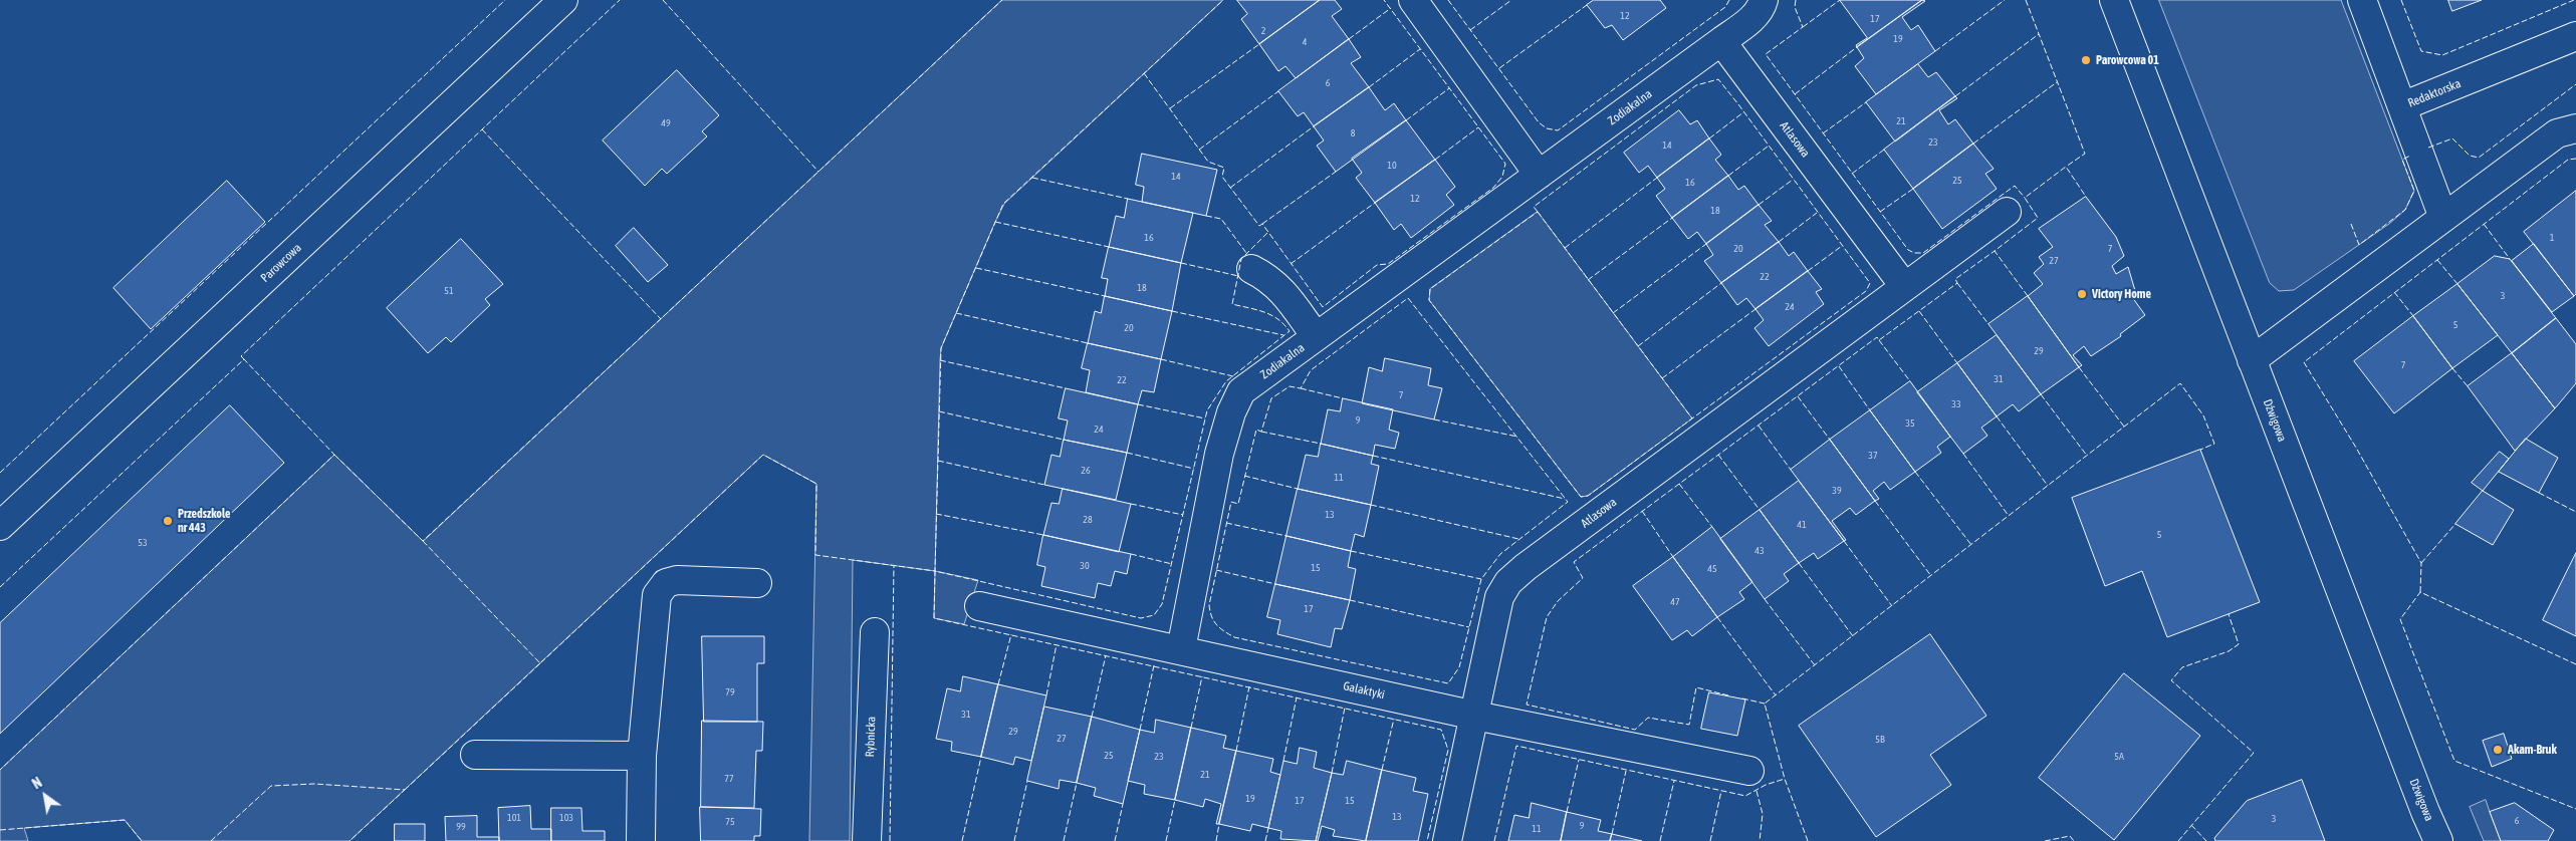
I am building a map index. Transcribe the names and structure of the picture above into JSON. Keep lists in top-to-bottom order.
{
  "streets": {
    "street": [
      "Redaktorska",
      "Zodiakalna",
      "Atlasowa",
      "Parowcowa",
      "Dźwigowa",
      "Galaktyki",
      "Rybnicka"
    ]
  },
  "crossings": [
    ["Zodiakalna", "Atlasowa"],
    ["Zodiakalna", "Galaktyki"],
    ["Atlasowa", "Galaktyki"]
  ],
  "places": [
    "Parowcowa 01",
    "Victory Home",
    "Przedszkole nr 443",
    "Akam-Bruk"
  ],
  "house_numbers": [
    "12",
    "17",
    "2",
    "19",
    "4",
    "6",
    "21",
    "49",
    "8",
    "23",
    "14",
    "10",
    "14",
    "25",
    "16",
    "12",
    "18",
    "16",
    "1",
    "20",
    "7",
    "27",
    "22",
    "18",
    "51",
    "3",
    "24",
    "5",
    "20",
    "29",
    "7",
    "31",
    "22",
    "7",
    "33",
    "9",
    "35",
    "24",
    "37",
    "26",
    "11",
    "39",
    "13",
    "28",
    "41",
    "5",
    "53",
    "43",
    "30",
    "15",
    "45",
    "47",
    "17",
    "79",
    "31",
    "29",
    "27",
    "5B",
    "25",
    "23",
    "5A",
    "21",
    "77",
    "19",
    "17",
    "15",
    "13",
    "101",
    "103",
    "3",
    "6",
    "75",
    "9",
    "99",
    "11"
  ],
  "north": "top left"
}
